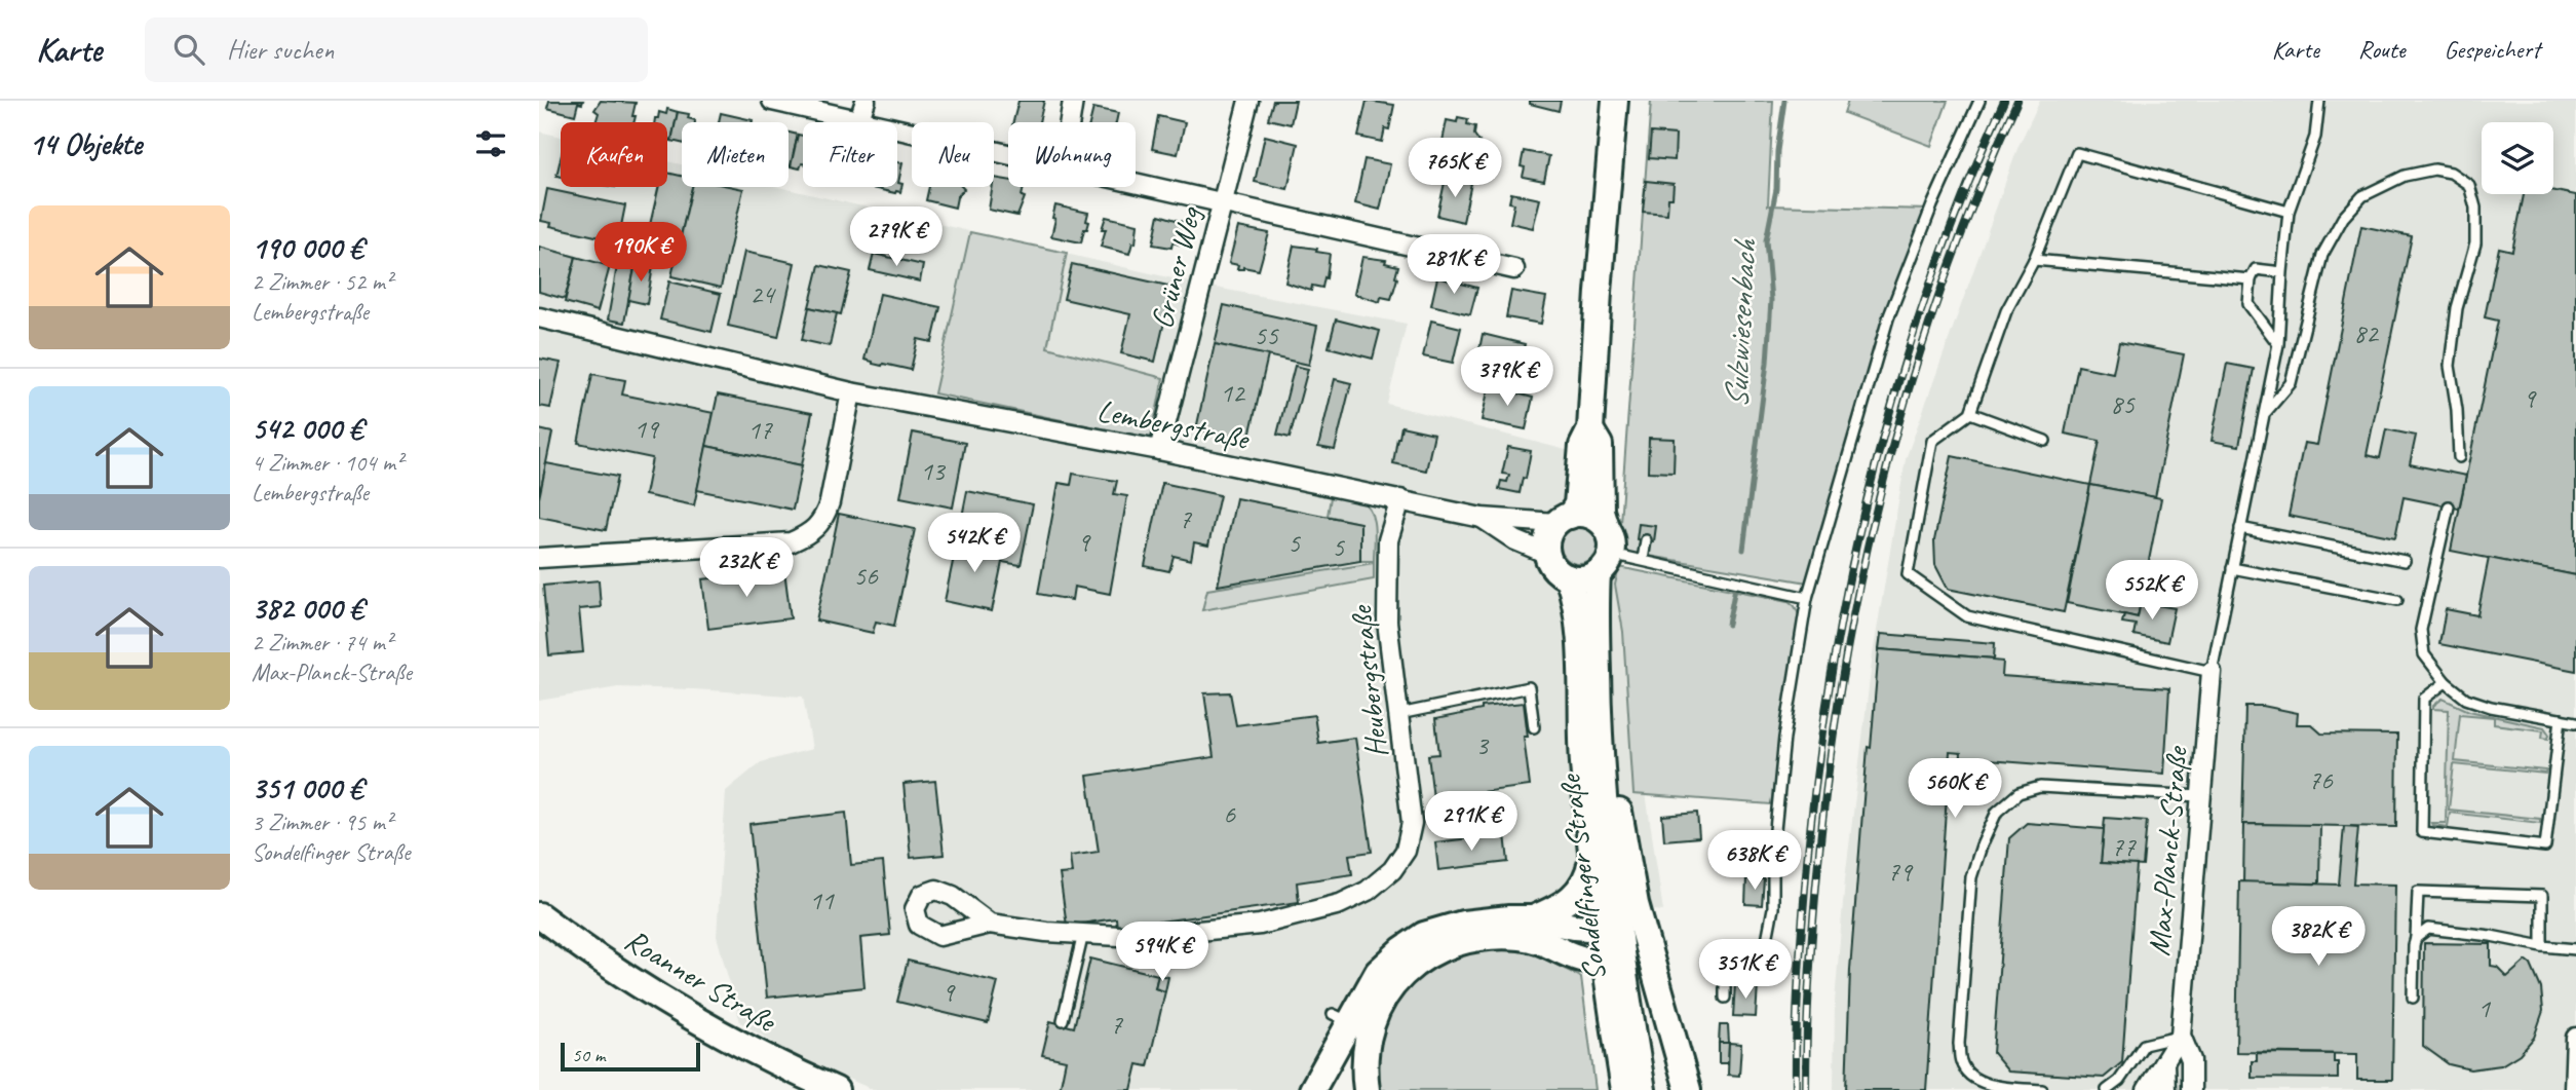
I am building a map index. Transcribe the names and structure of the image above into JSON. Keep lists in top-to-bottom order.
{
  "streets": {
    "main road": ["Sondelfinger Straße", "Roanner Straße"],
    "street": [
      "Grüner Weg",
      "Lembergstraße",
      "Heubergstraße",
      "Max-Planck-Straße"
    ]
  },
  "crossings": [
    ["Grüner Weg", "Lembergstraße"],
    ["Lembergstraße", "Heubergstraße"],
    ["Lembergstraße", "Sondelfinger Straße"]
  ],
  "water": ["Sulzwiesenbach"],
  "house_numbers": [
    "24",
    "82",
    "55",
    "12",
    "9",
    "85",
    "19",
    "17",
    "13",
    "7",
    "9",
    "5",
    "5",
    "56",
    "3",
    "76",
    "6",
    "77",
    "79",
    "11",
    "9",
    "1",
    "7"
  ],
  "scale_bar": "50 m",
  "page": {
    "header": "Karte",
    "search": "Hier suchen",
    "nav": ["Karte", "Route", "Gespeichert"],
    "heading": "14 Objekte",
    "chip": [
      "Kaufen",
      "Mieten",
      "Filter",
      "Neu",
      "Wohnung"
    ],
    "price": [
      "765K €",
      "279K €",
      "190K €",
      "281K €",
      "379K €",
      "542K €",
      "232K €",
      "552K €",
      "560K €",
      "291K €",
      "638K €",
      "382K €",
      "594K €",
      "351K €"
    ],
    "list": [
      {
        "name": "190 000 €",
        "note": "2 Zimmer · 52 m² · Lembergstraße"
      },
      {
        "name": "542 000 €",
        "note": "4 Zimmer · 104 m² · Lembergstraße"
      },
      {
        "name": "382 000 €",
        "note": "2 Zimmer · 74 m² · Max-Planck-Straße"
      },
      {
        "name": "351 000 €",
        "note": "3 Zimmer · 95 m² · Sondelfinger Straße"
      }
    ],
    "scale": "50 m"
  }
}
